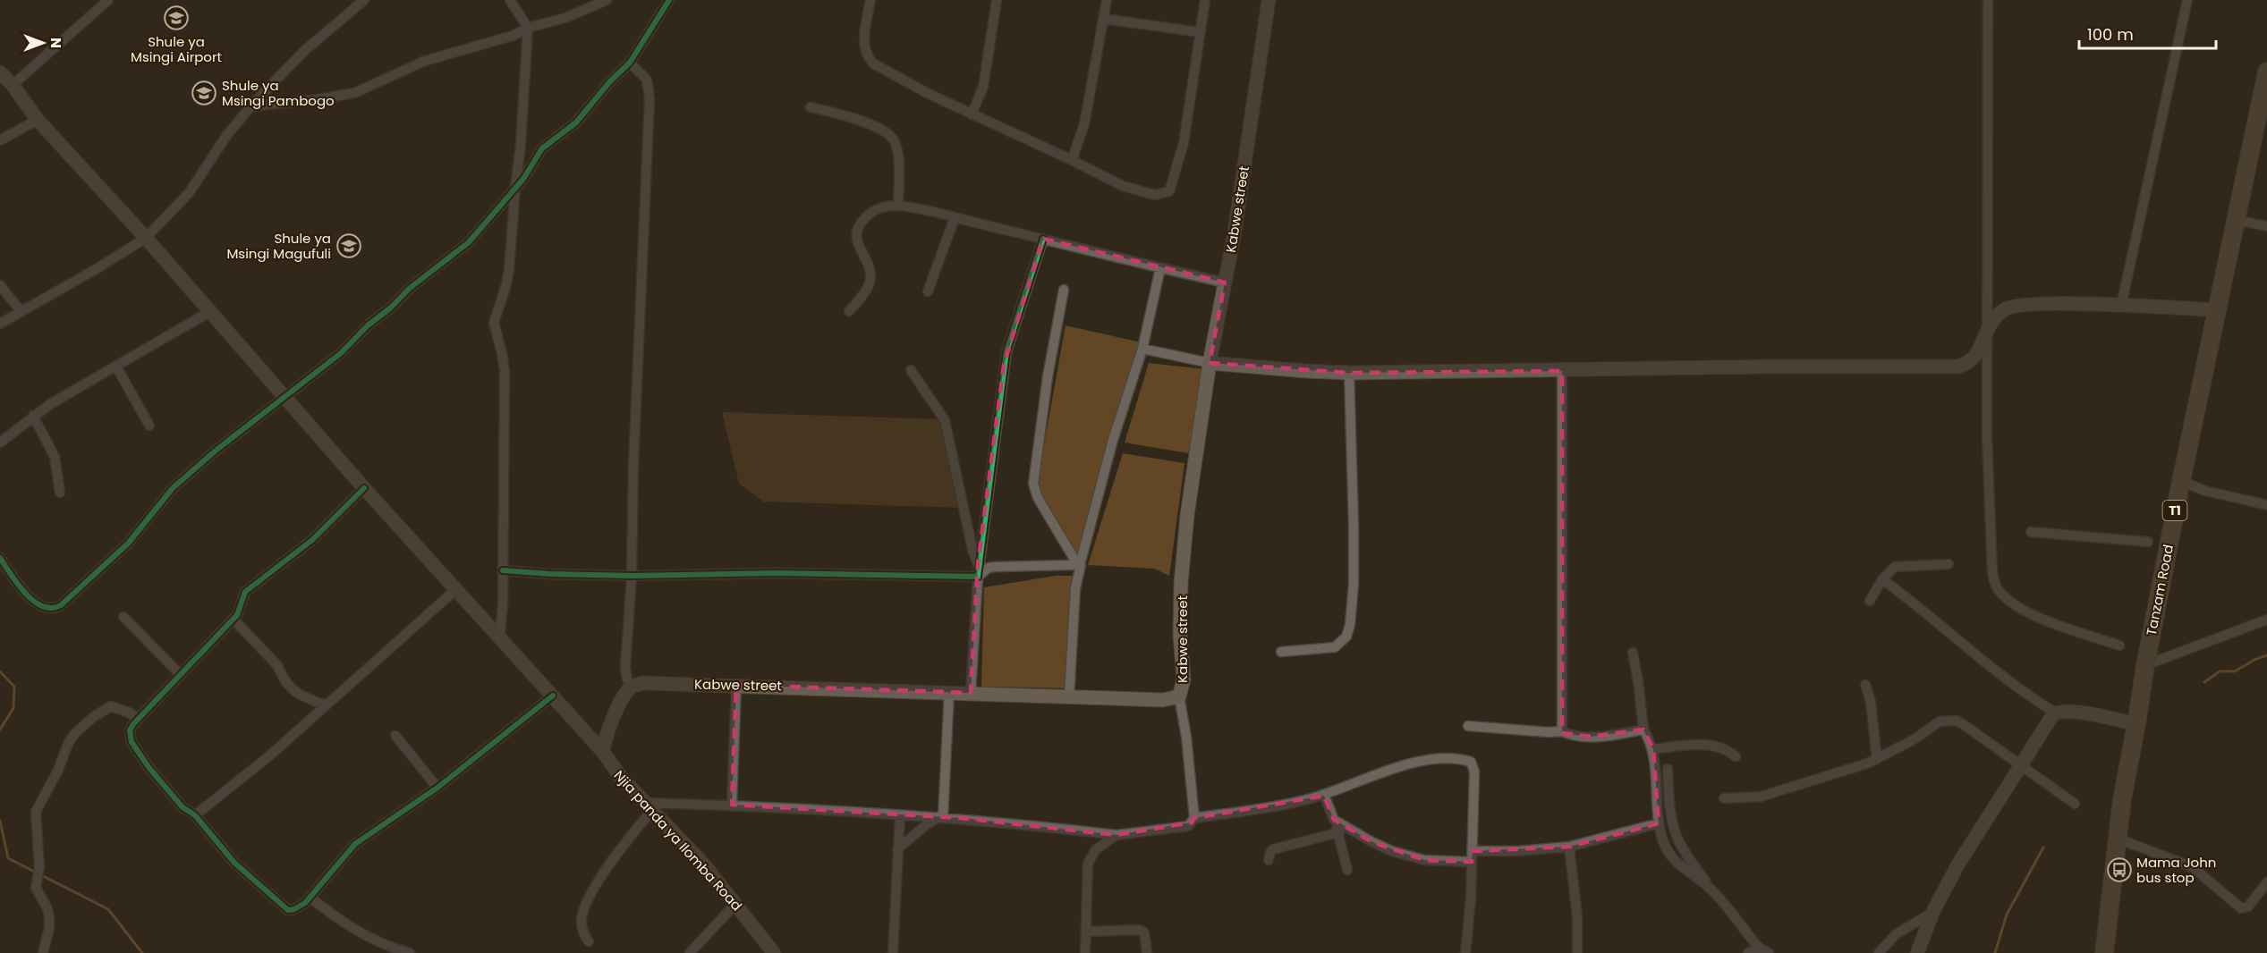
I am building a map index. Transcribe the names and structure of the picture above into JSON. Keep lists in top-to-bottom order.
{
  "streets": {
    "highway": ["T1", "Tanzam Road"],
    "main road": ["Kabwe street", "Njia panda ya Ilomba Road"]
  },
  "crossings": [
    ["Kabwe street", "Njia panda ya Ilomba Road"]
  ],
  "places": {
    "school or university": ["Shule ya Msingi Airport", "Shule ya Msingi Pambogo", "Shule ya Msingi Magufuli"],
    "bus stop": ["Mama John bus stop"]
  },
  "scale_bar": "100 m",
  "north": "right"
}
